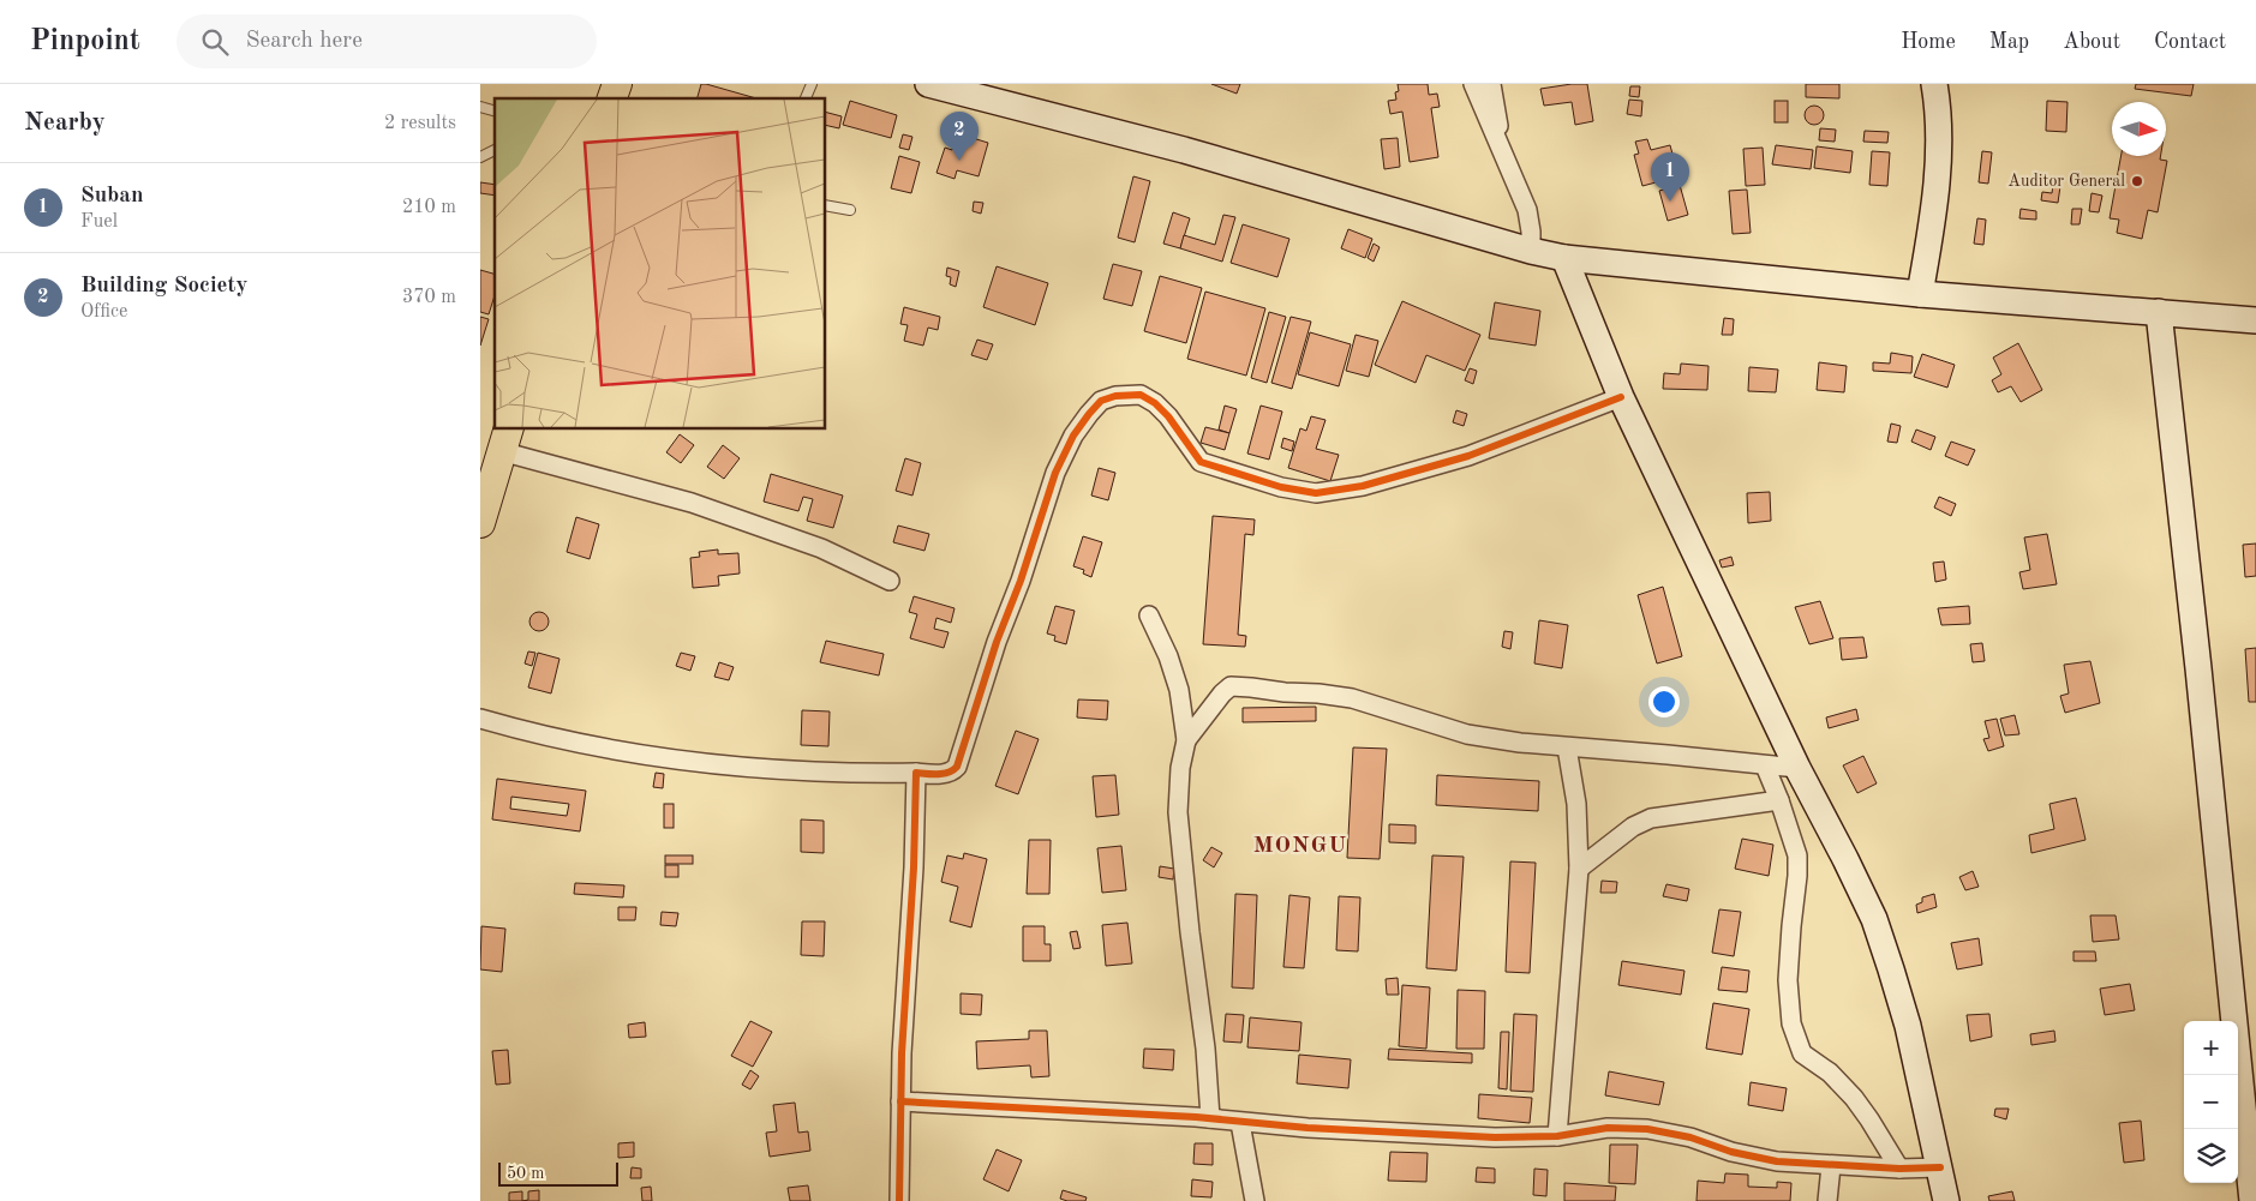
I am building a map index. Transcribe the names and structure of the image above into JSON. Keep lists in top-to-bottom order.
{
  "districts": ["MONGU"],
  "places": ["Auditor General"],
  "scale_bar": "50 m",
  "north": "right",
  "page": {
    "header": "Pinpoint",
    "search": "Search here",
    "nav": [
      "Home",
      "Map",
      "About",
      "Contact"
    ],
    "heading": ["Nearby", "2 results"],
    "pins": ["2", "1"],
    "list": [
      {
        "mark": "1",
        "name": "Suban",
        "note": "Fuel",
        "value": "210 m"
      },
      {
        "mark": "2",
        "name": "Building Society",
        "note": "Office",
        "value": "370 m"
      }
    ],
    "map_buttons": ["+", "−"],
    "scale": "50 m"
  }
}
